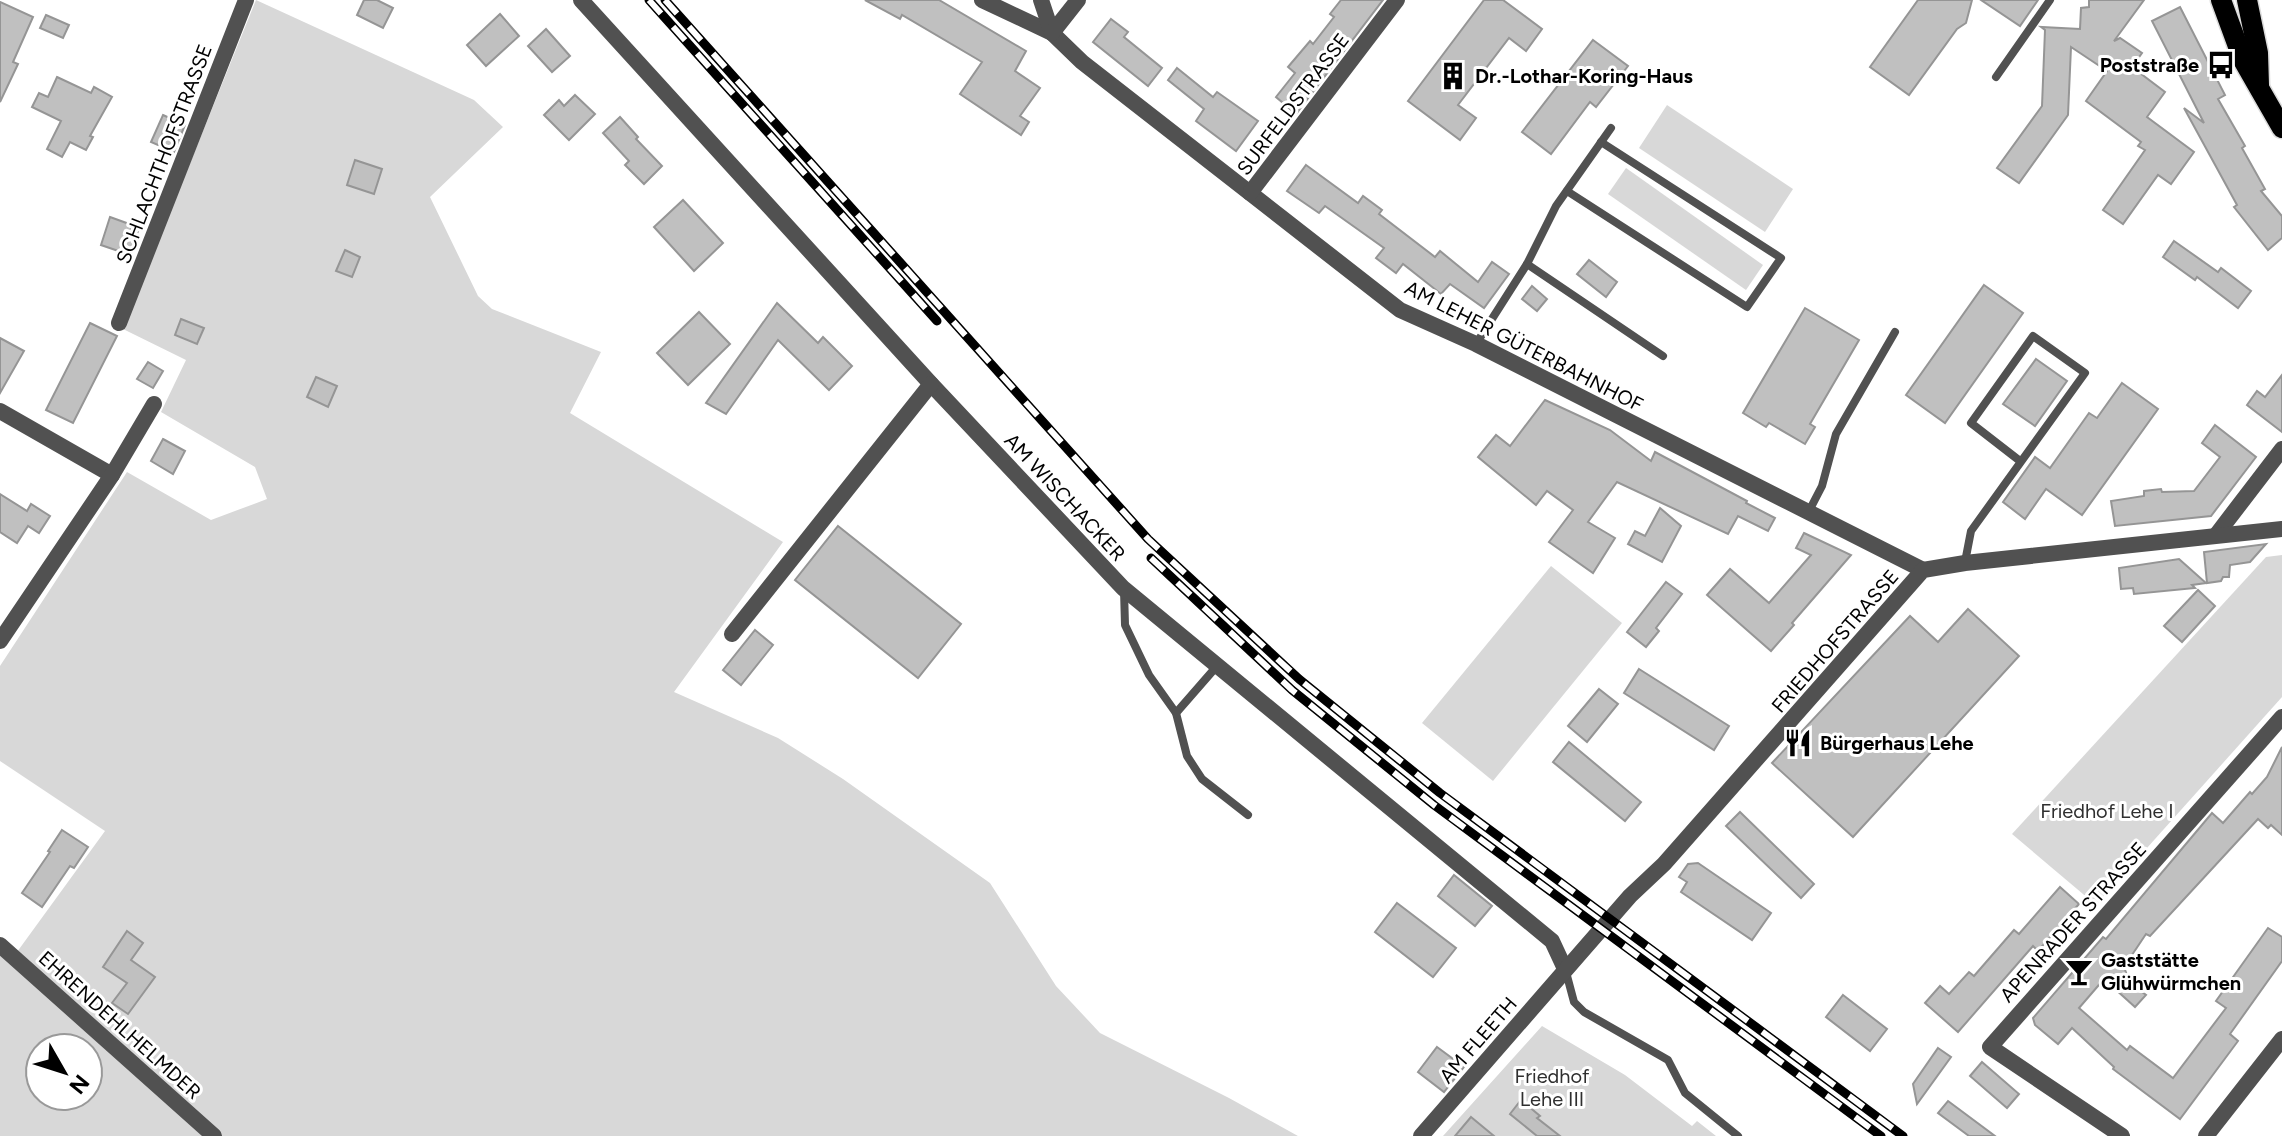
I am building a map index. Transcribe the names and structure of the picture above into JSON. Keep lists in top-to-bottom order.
{
  "streets": {
    "street": [
      "SURFELDSTRASSE",
      "SCHLACHTHOFSTRASSE",
      "AM LEHER GÜTERBAHNHOF",
      "AM WISCHACKER",
      "FRIEDHOFSTRASSE",
      "APENRADER STRASSE",
      "EHRENDEHLHELMDER",
      "AM FLEETH"
    ]
  },
  "crossings": [
    ["SURFELDSTRASSE", "AM LEHER GÜTERBAHNHOF"],
    ["AM LEHER GÜTERBAHNHOF", "FRIEDHOFSTRASSE"],
    ["AM WISCHACKER", "FRIEDHOFSTRASSE"],
    ["AM WISCHACKER", "AM FLEETH"],
    ["FRIEDHOFSTRASSE", "AM FLEETH"]
  ],
  "parks": ["Friedhof Lehe I", "Friedhof Lehe III"],
  "places": {
    "bus stop": ["Poststraße"],
    "building": ["Dr.-Lothar-Koring-Haus"],
    "restaurant": ["Bürgerhaus Lehe"],
    "bar": ["Gaststätte Glühwürmchen"]
  },
  "north": "bottom right"
}
